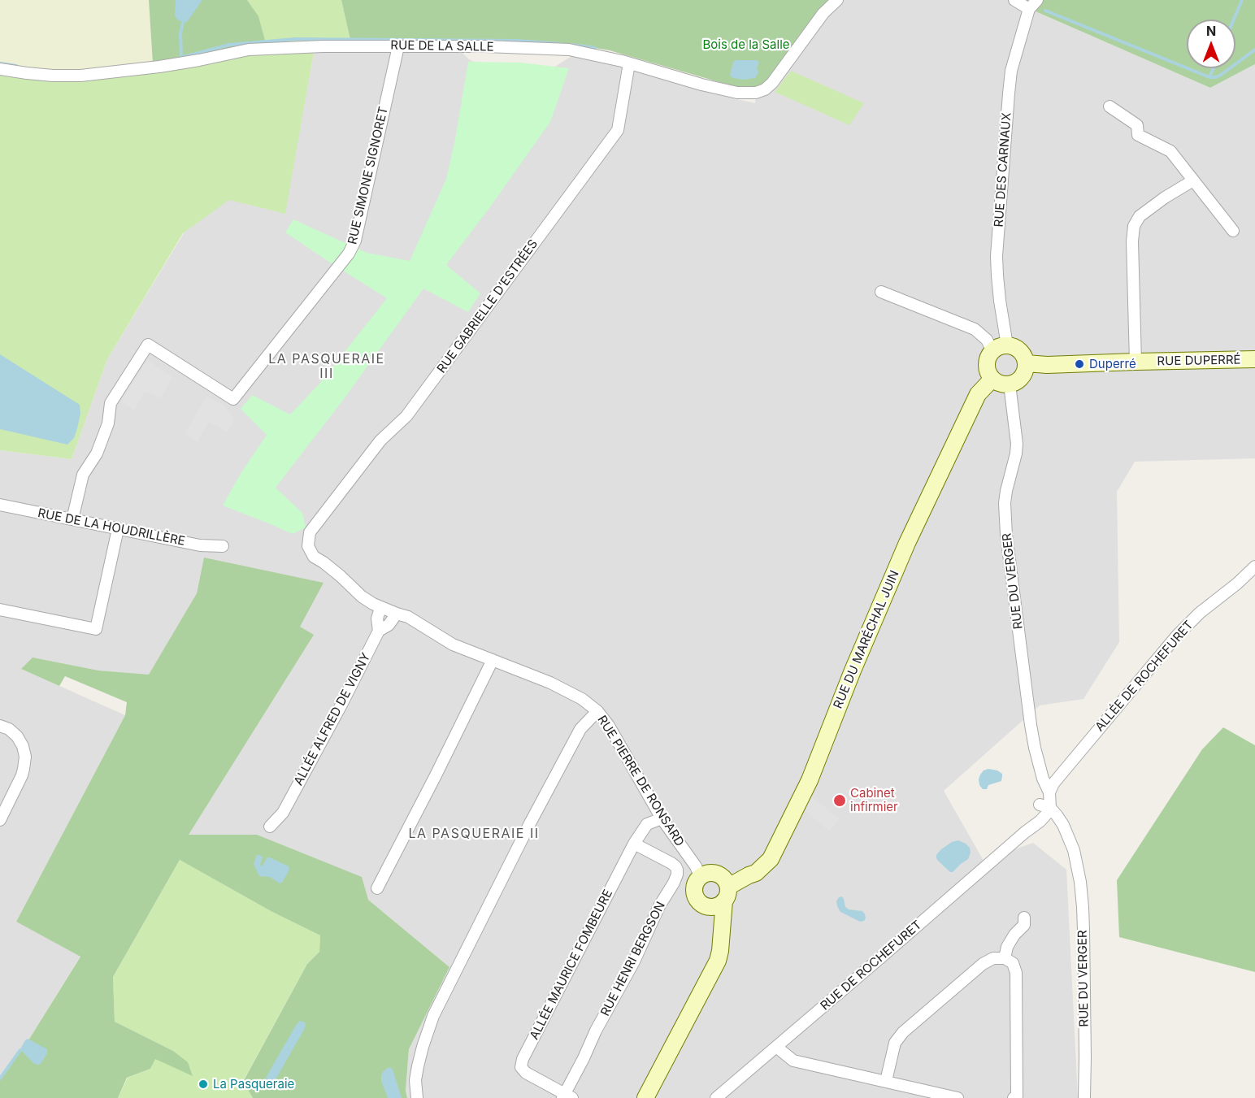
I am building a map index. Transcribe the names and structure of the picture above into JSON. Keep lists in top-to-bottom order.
{
  "streets": {
    "street": [
      "RUE DE LA SALLE",
      "RUE DES CARNAUX",
      "RUE SIMONE SIGNORET",
      "RUE GABRIELLE D’ESTRÉES",
      "RUE DUPERRÉ",
      "RUE DE LA HOUDRILLÈRE",
      "RUE DU VERGER",
      "RUE DU MARÉCHAL JUIN",
      "ALLÉE DE ROCHEFURET",
      "ALLÉE ALFRED DE VIGNY",
      "RUE PIERRE DE RONSARD",
      "RUE HENRI BERGSON",
      "ALLÉE MAURICE FOMBEURE",
      "RUE DE ROCHEFURET"
    ]
  },
  "crossings": [
    ["RUE DE LA SALLE", "RUE SIMONE SIGNORET"],
    ["RUE DE LA SALLE", "RUE GABRIELLE D’ESTRÉES"],
    ["RUE DES CARNAUX", "RUE DUPERRÉ"],
    ["RUE DES CARNAUX", "RUE DU VERGER"],
    ["RUE DES CARNAUX", "RUE DU MARÉCHAL JUIN"],
    ["RUE SIMONE SIGNORET", "RUE DE LA HOUDRILLÈRE"],
    ["RUE GABRIELLE D’ESTRÉES", "RUE PIERRE DE RONSARD"],
    ["RUE DUPERRÉ", "RUE DU VERGER"],
    ["RUE DUPERRÉ", "RUE DU MARÉCHAL JUIN"],
    ["RUE DU VERGER", "RUE DU MARÉCHAL JUIN"],
    ["RUE DU VERGER", "ALLÉE DE ROCHEFURET"],
    ["RUE DU VERGER", "RUE DE ROCHEFURET"],
    ["RUE DU MARÉCHAL JUIN", "RUE PIERRE DE RONSARD"],
    ["ALLÉE ALFRED DE VIGNY", "RUE PIERRE DE RONSARD"],
    ["RUE PIERRE DE RONSARD", "ALLÉE MAURICE FOMBEURE"],
    ["RUE HENRI BERGSON", "ALLÉE MAURICE FOMBEURE"]
  ],
  "districts": ["LA PASQUERAIE III", "LA PASQUERAIE II"],
  "parks": ["Bois de la Salle"],
  "places": ["Duperré", "Cabinet infirmier", "La Pasqueraie"],
  "north": "top"
}
